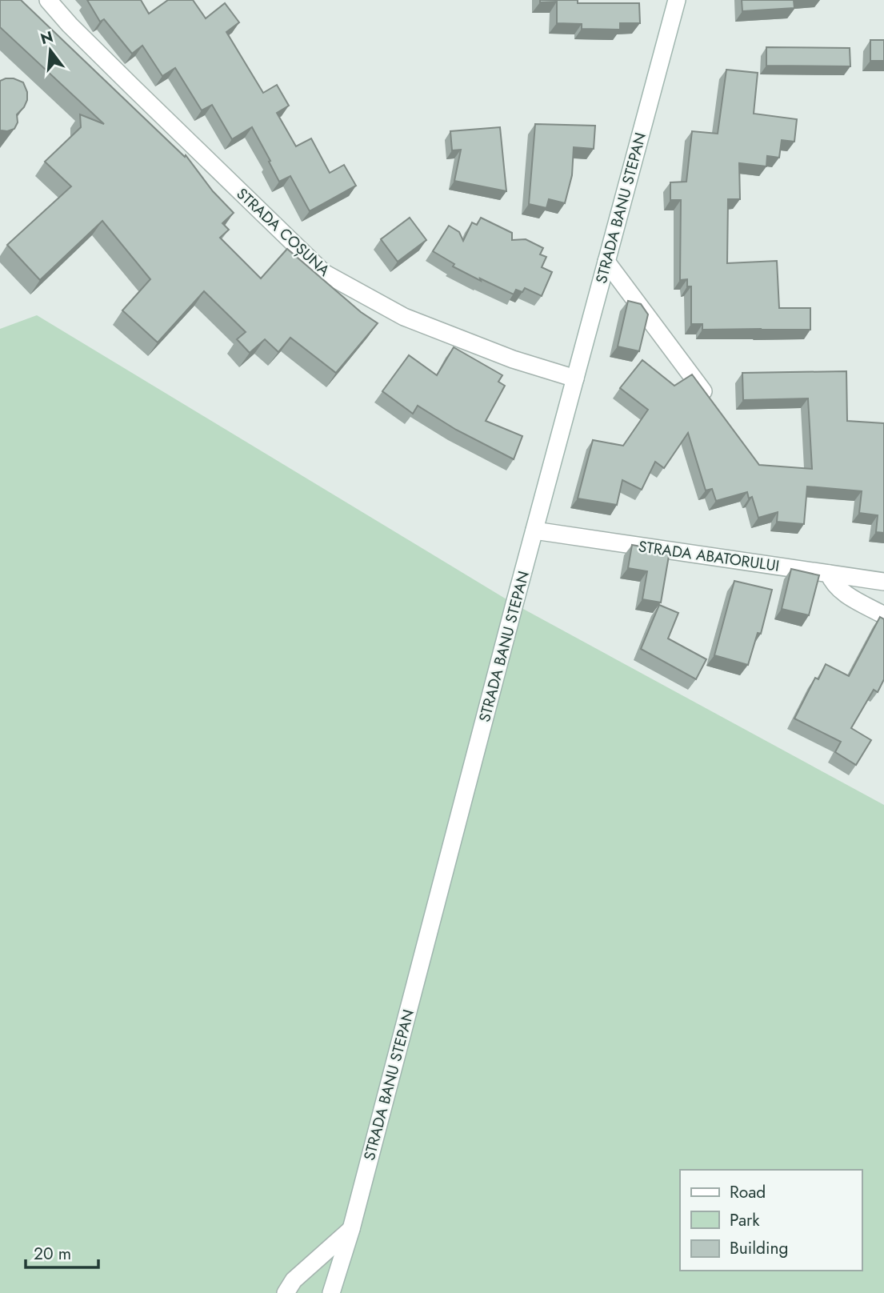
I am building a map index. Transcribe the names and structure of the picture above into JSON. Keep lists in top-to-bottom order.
{
  "streets": {
    "street": ["STRADA BANU STEPAN", "STRADA COȘUNA", "STRADA ABATORULUI"]
  },
  "crossings": [
    ["STRADA BANU STEPAN", "STRADA COȘUNA"],
    ["STRADA BANU STEPAN", "STRADA ABATORULUI"]
  ],
  "legend": ["Road", "Park", "Building"],
  "scale_bar": "20 m",
  "north": "top"
}
